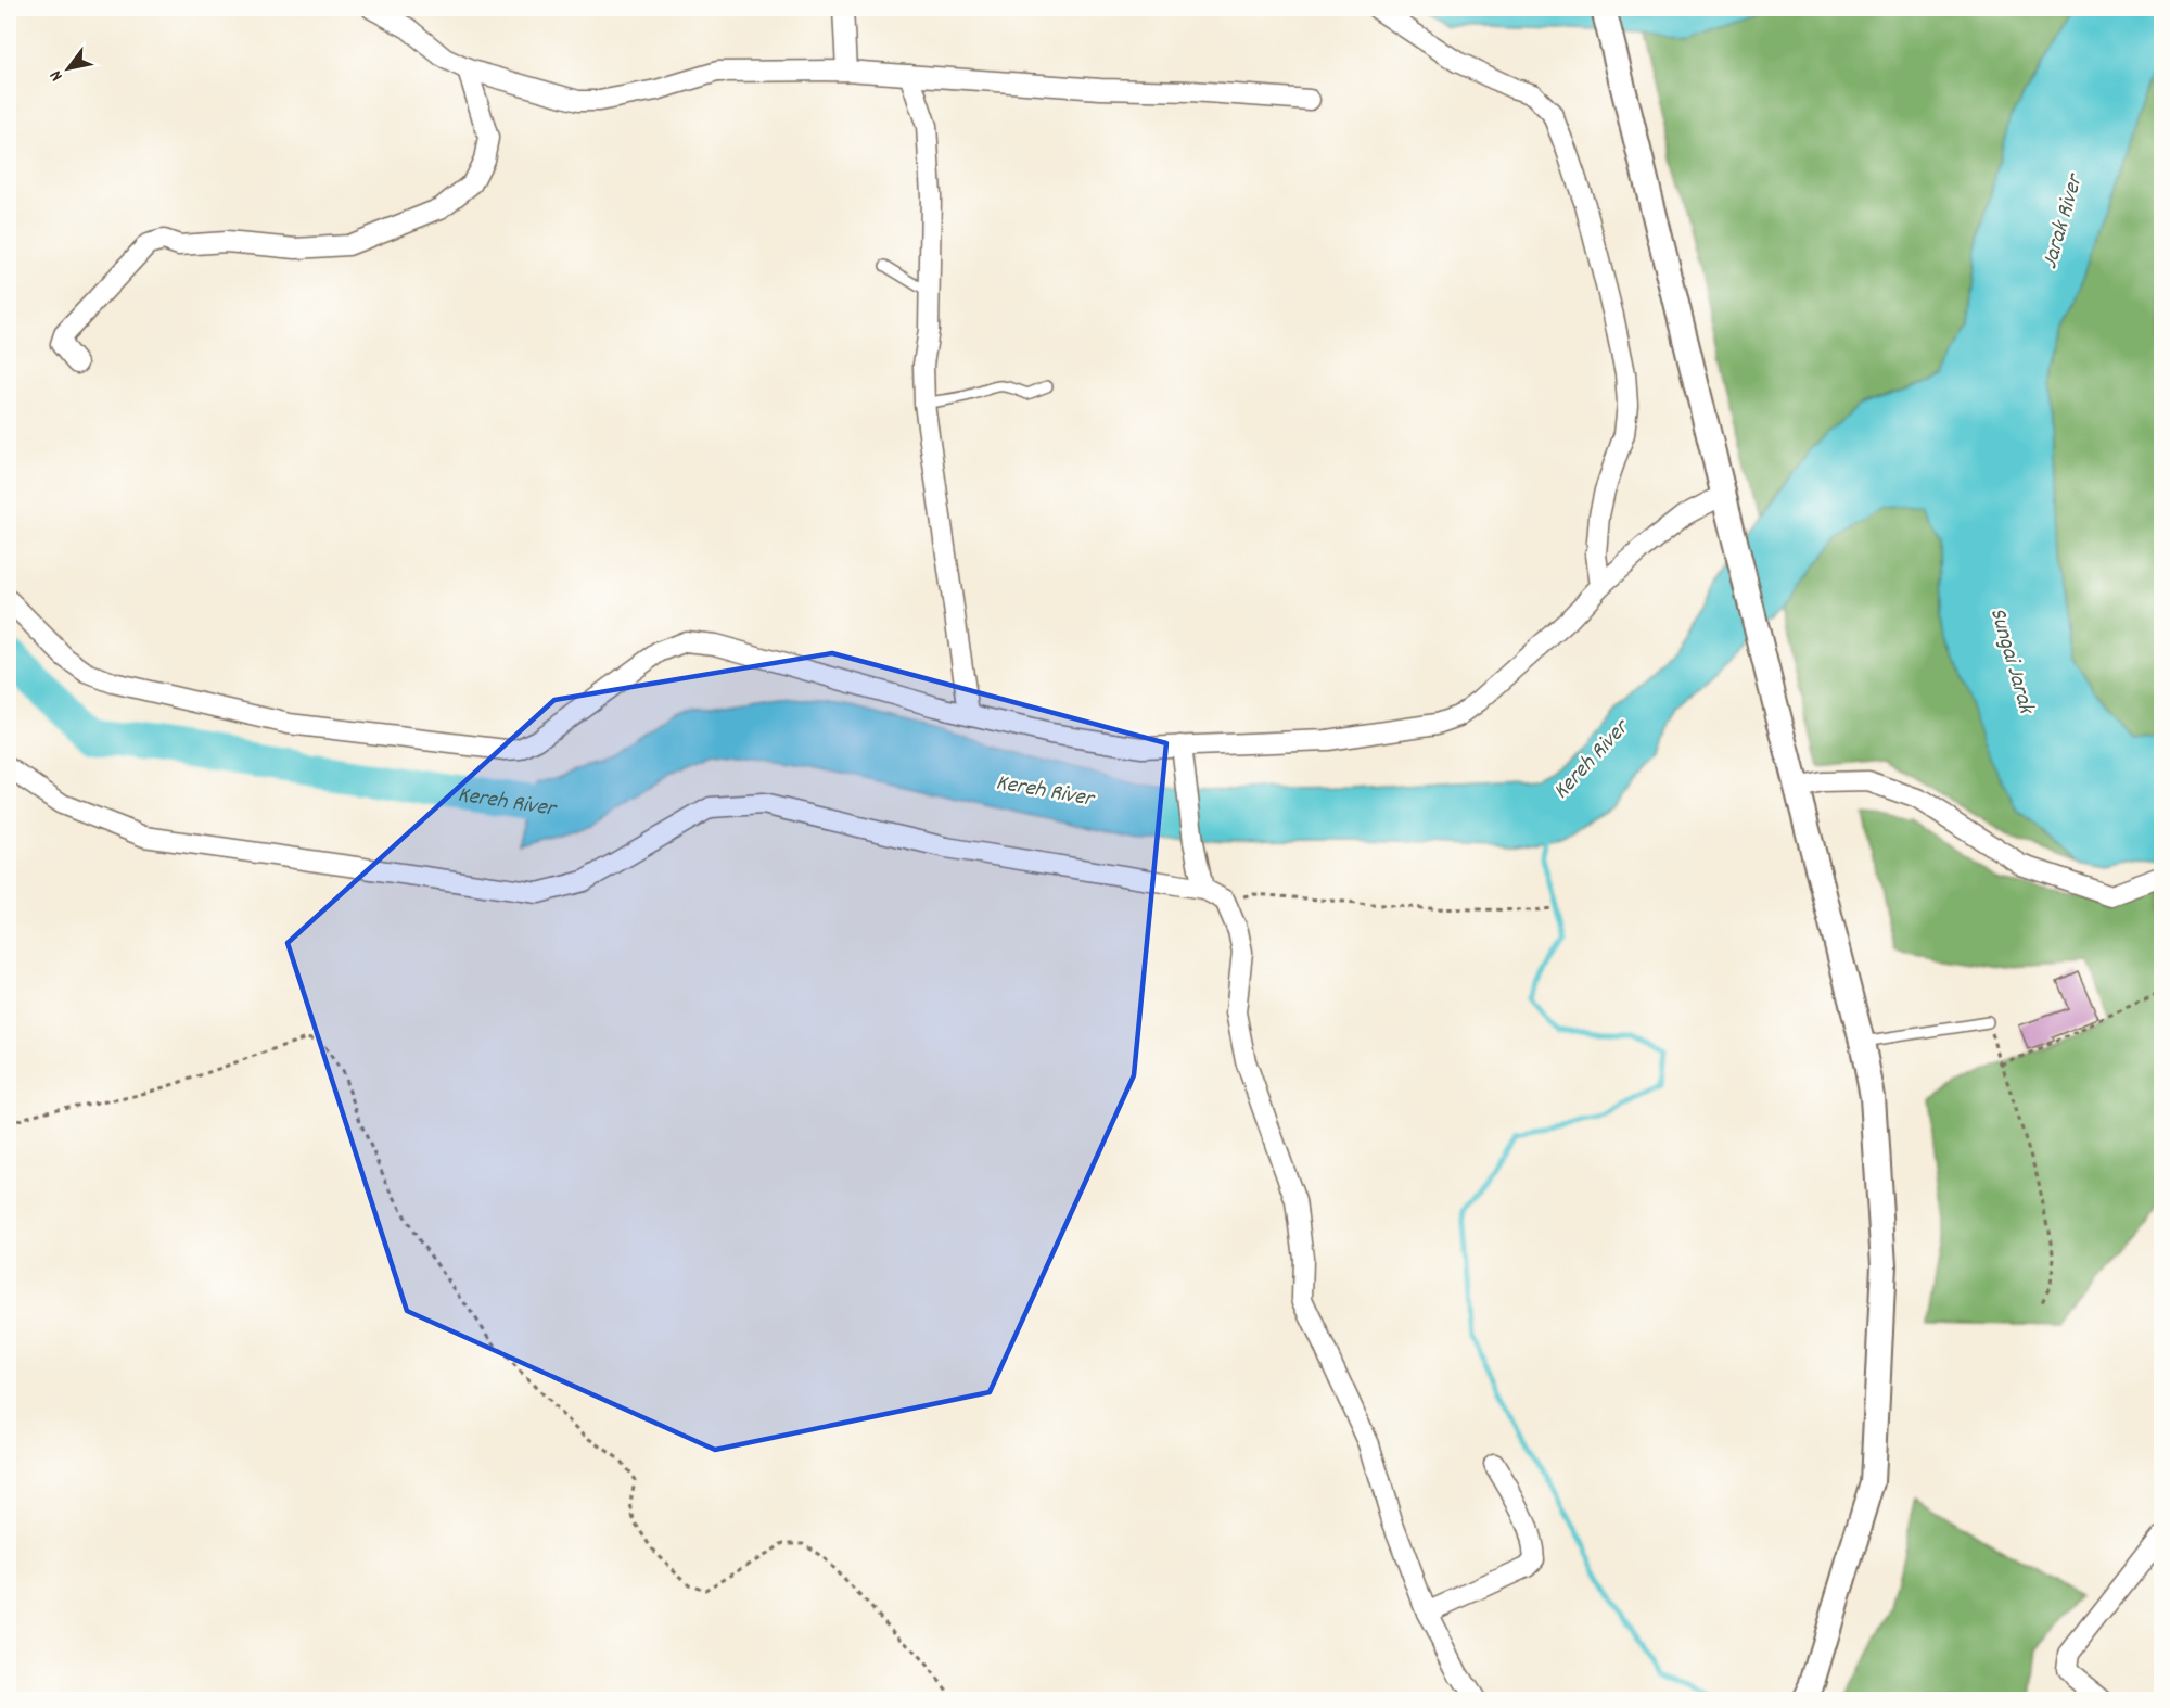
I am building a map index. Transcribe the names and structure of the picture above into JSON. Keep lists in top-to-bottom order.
{
  "water": ["Jarak River", "Sungai Jarak", "Kereh River"],
  "north": "bottom left"
}
